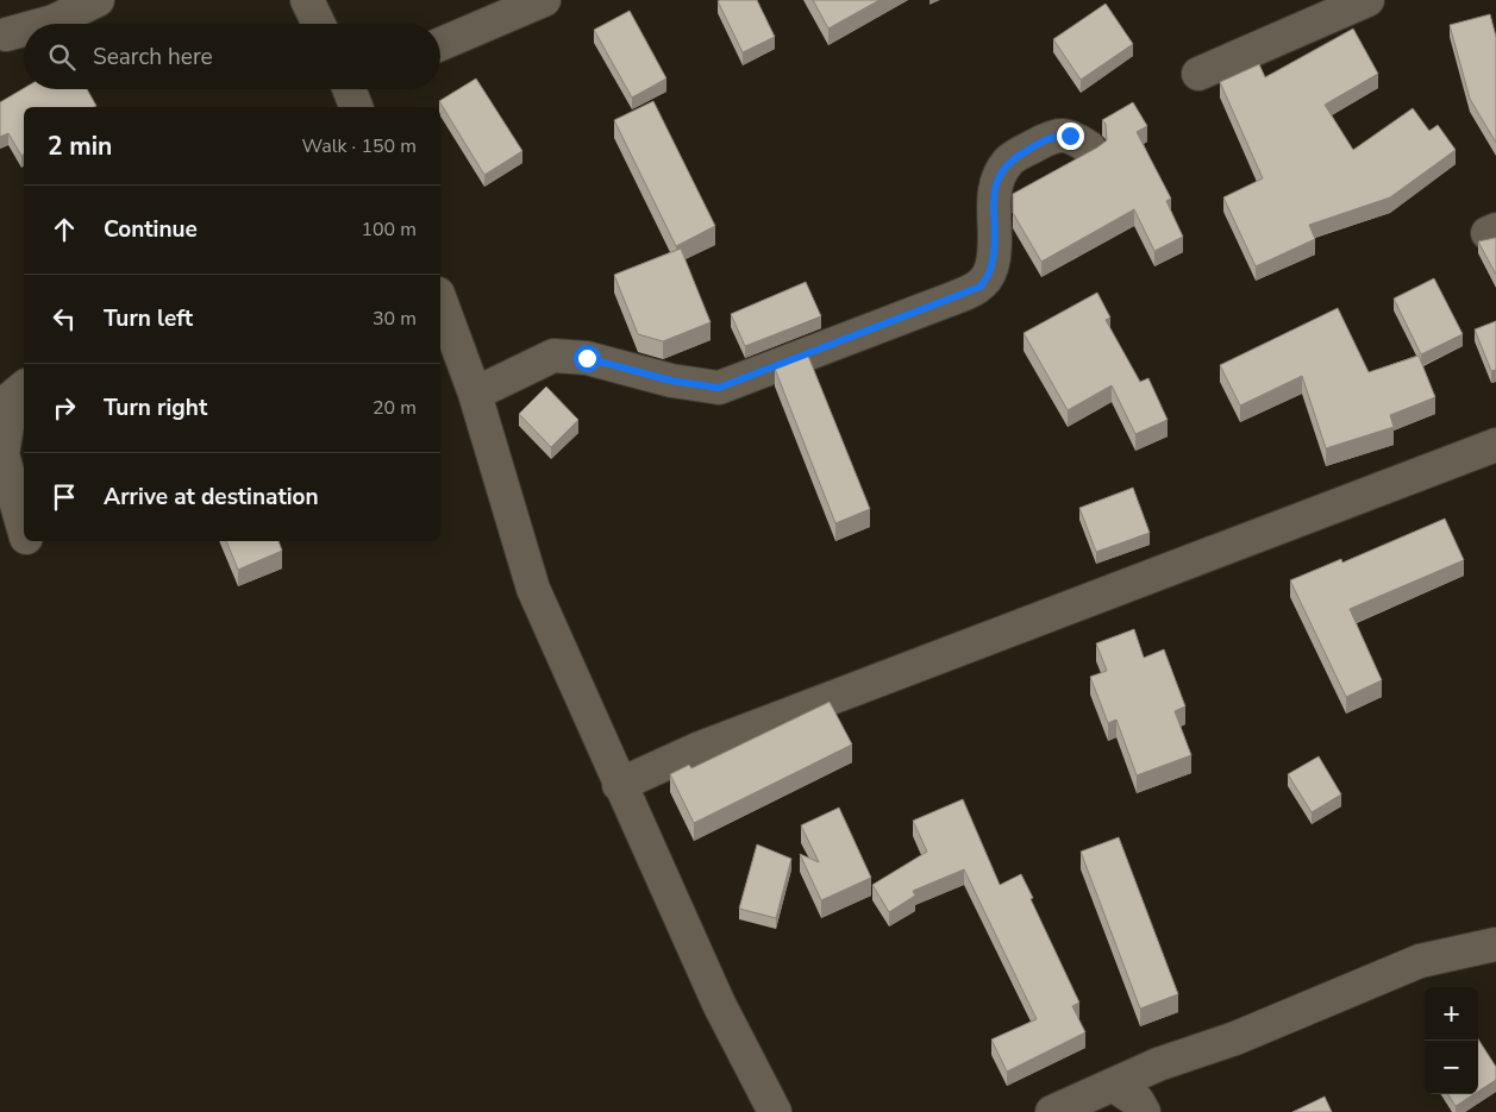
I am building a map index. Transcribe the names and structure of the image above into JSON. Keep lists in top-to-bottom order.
{
  "page": {
    "search": "Search here",
    "heading": ["2 min", "Walk · 150 m"],
    "list": [
      ["Continue", "100 m"],
      ["Turn left", "30 m"],
      ["Turn right", "20 m"],
      "Arrive at destination"
    ],
    "map_buttons": ["+", "−"]
  }
}
